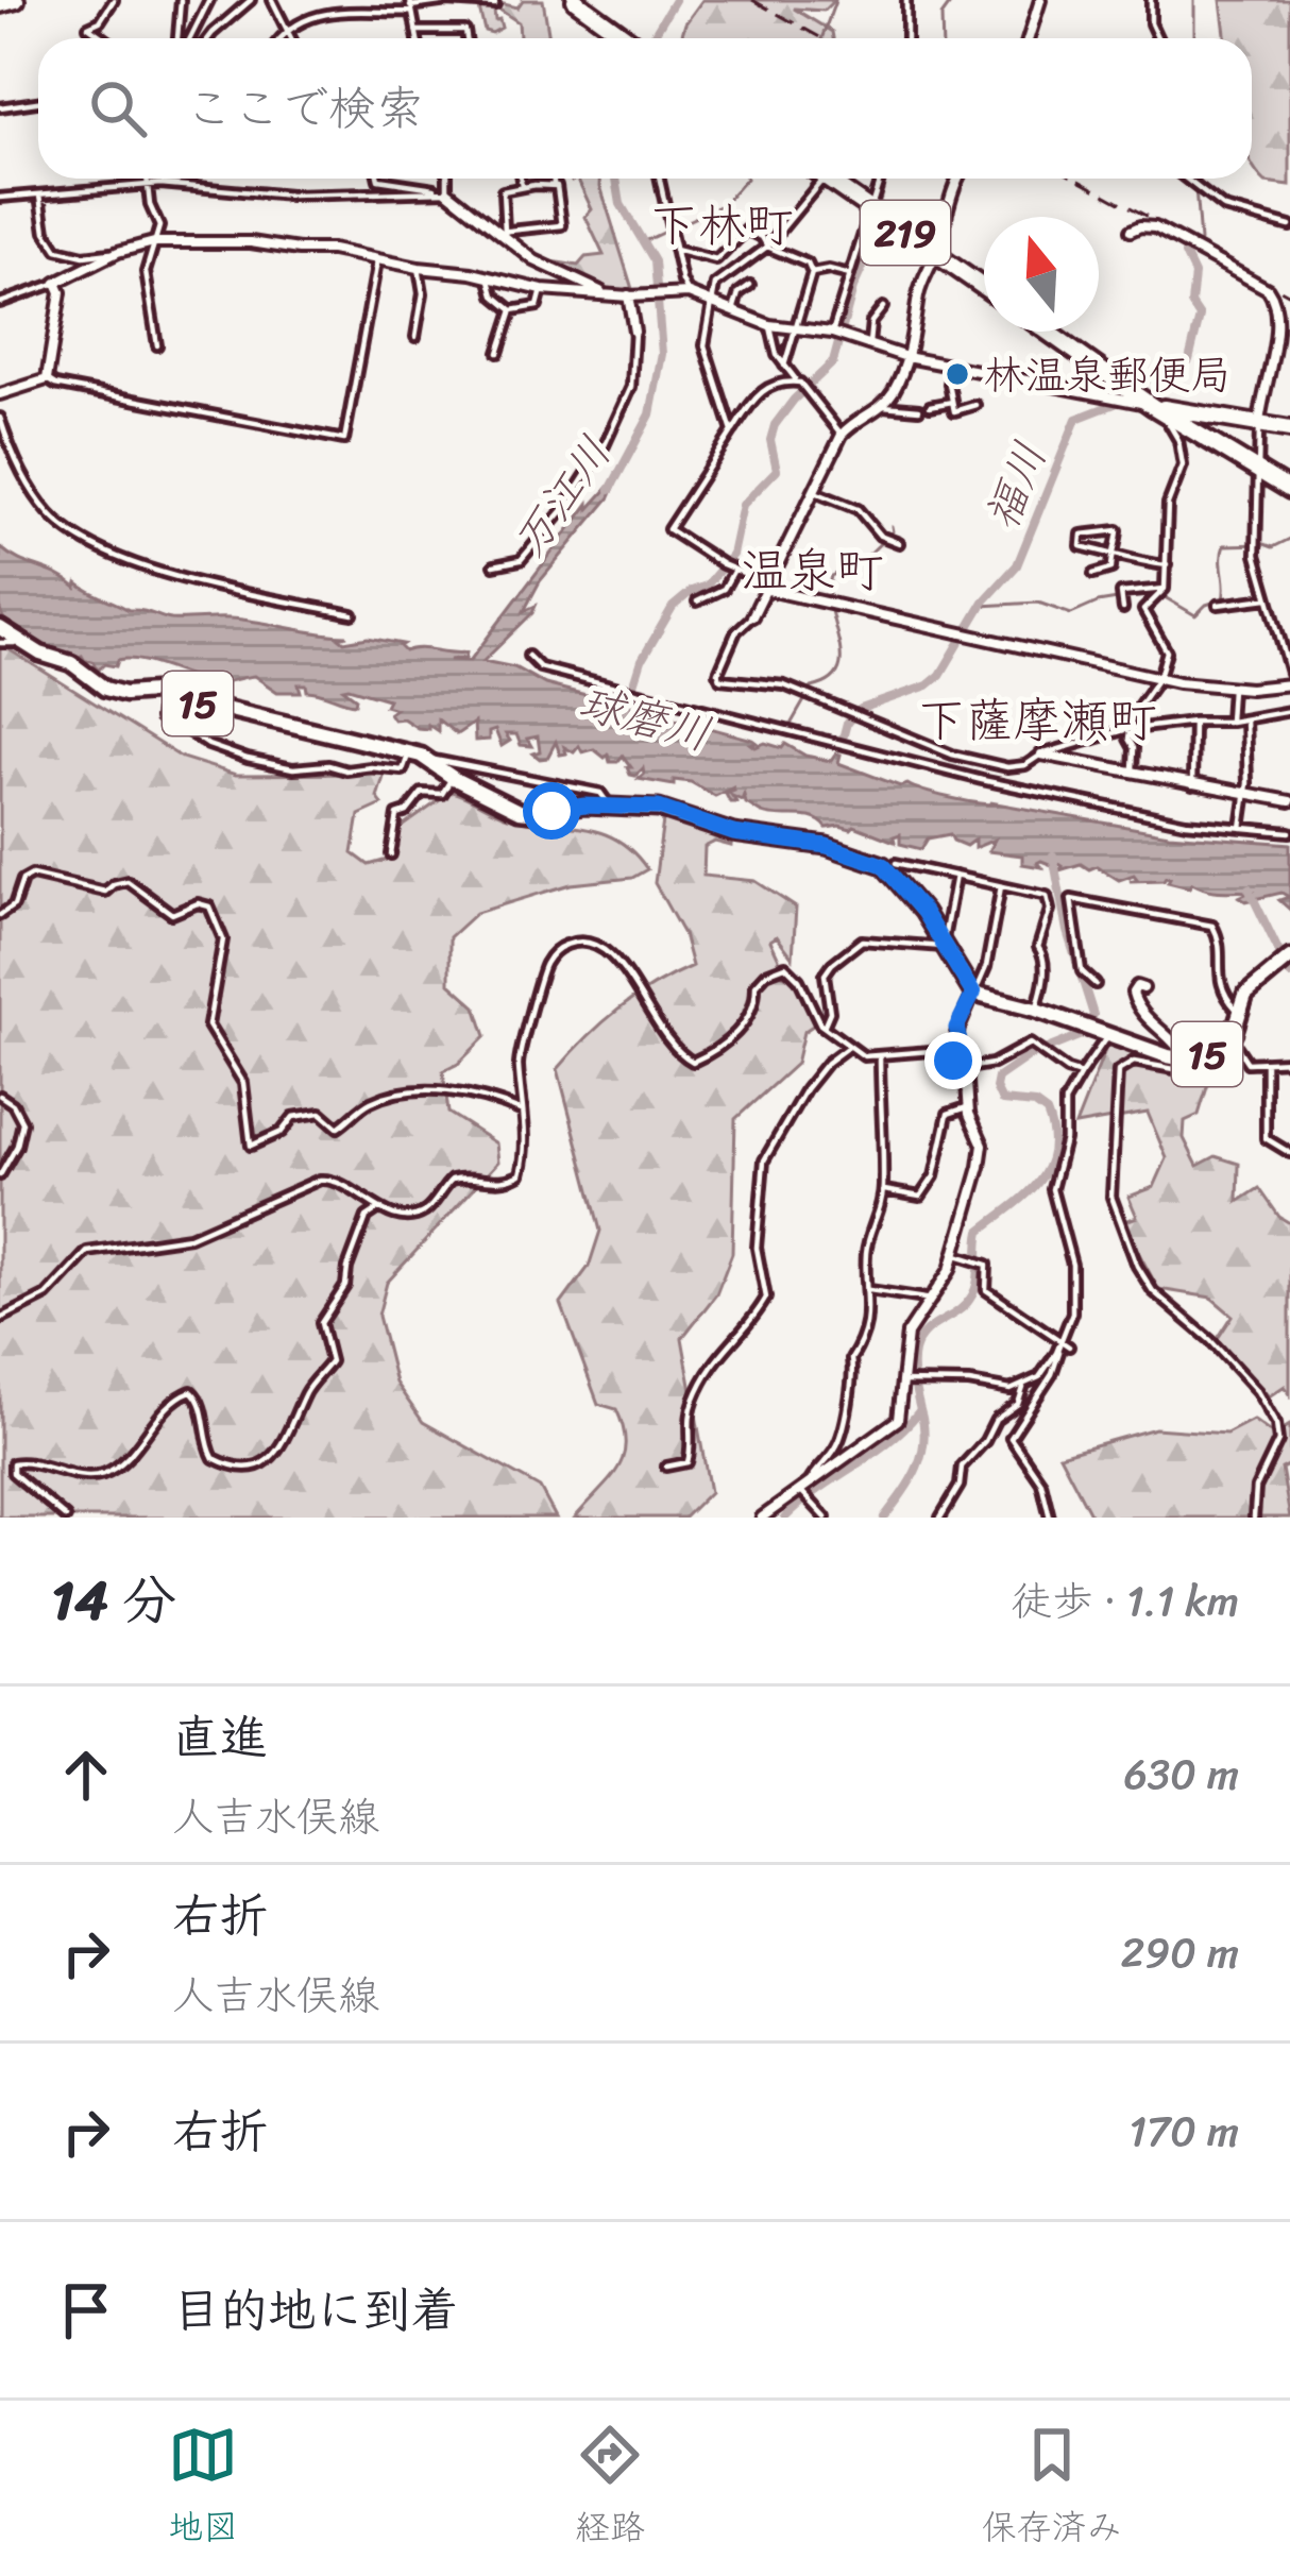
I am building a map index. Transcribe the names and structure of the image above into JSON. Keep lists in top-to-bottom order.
{
  "streets": {
    "highway": ["219"],
    "main road": ["15"]
  },
  "districts": ["下林町", "温泉町", "下薩摩瀬町"],
  "water": ["福川", "万江川", "球磨川"],
  "places": ["林温泉郵便局"],
  "north": "top",
  "page": {
    "search": "ここで検索",
    "heading": ["14 分", "徒歩 · 1.1 km"],
    "list": [
      ["直進", "人吉水俣線", "630 m"],
      ["右折", "人吉水俣線", "290 m"],
      ["右折", "170 m"],
      "目的地に到着"
    ],
    "nav": ["地図", "経路", "保存済み"]
  }
}
